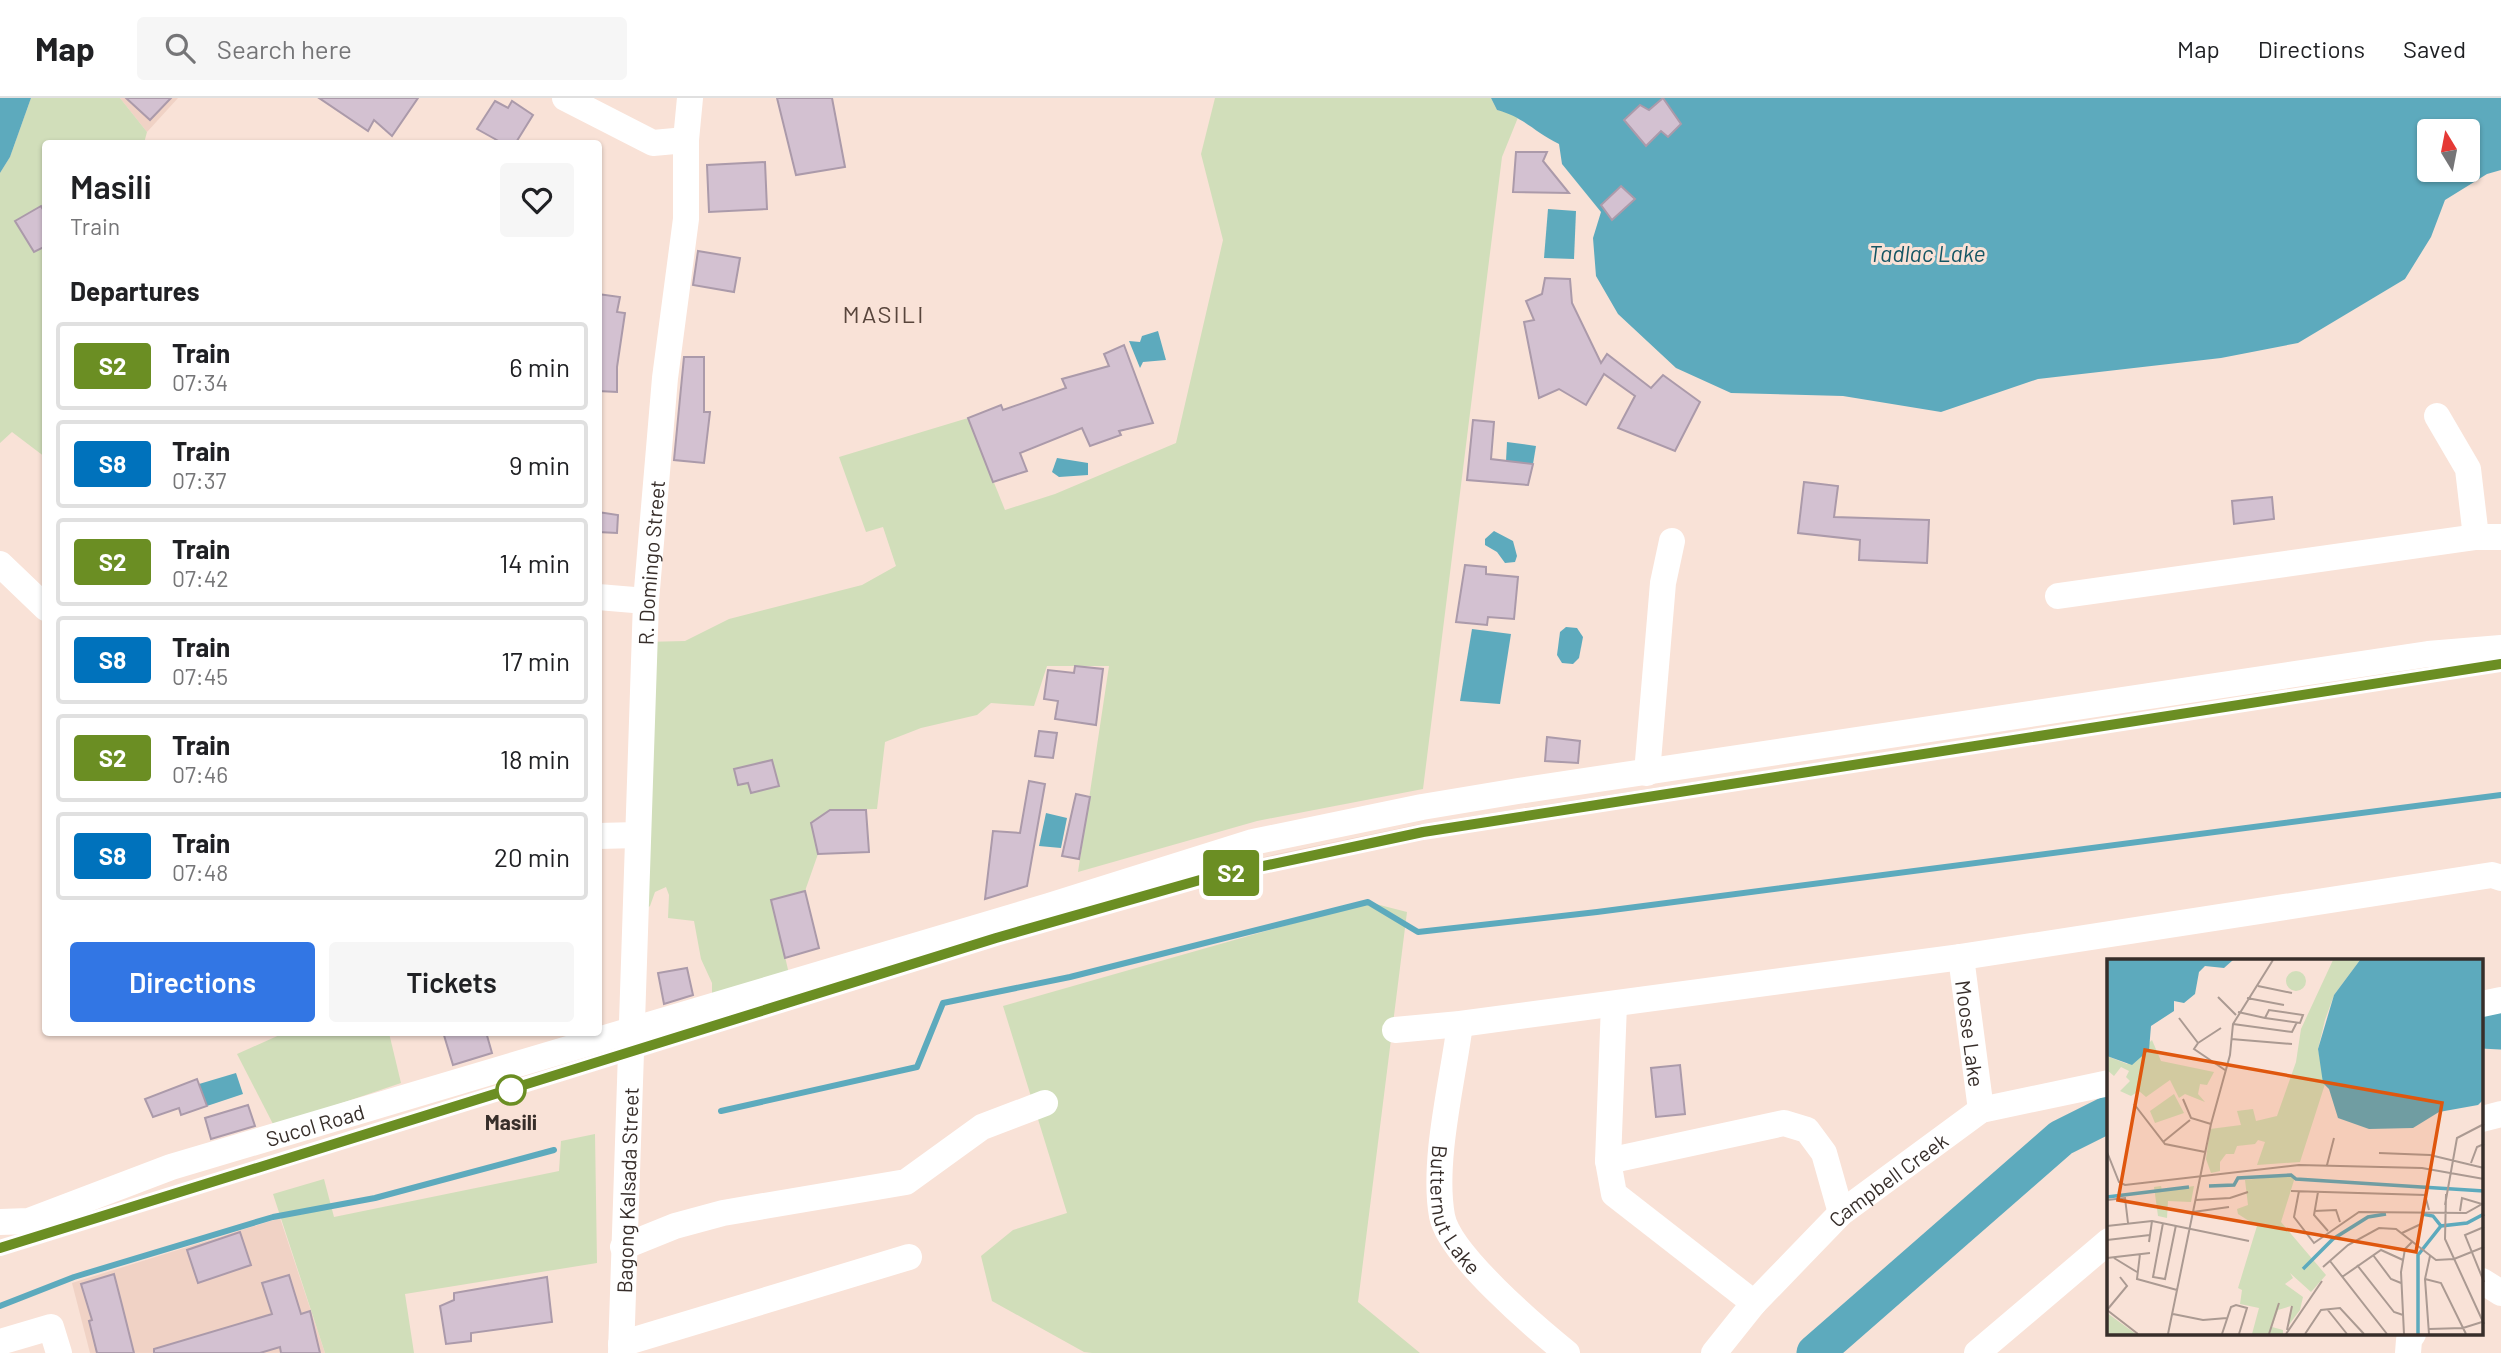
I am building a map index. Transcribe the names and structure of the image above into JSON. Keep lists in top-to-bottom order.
{
  "streets": {
    "street": [
      "R. Domingo Street",
      "Moose Lake",
      "Sucol Road",
      "Campbell Creek",
      "Bagong Kalsada Street",
      "Butternut Lake"
    ]
  },
  "crossings": [
    ["R. Domingo Street", "Sucol Road"],
    ["R. Domingo Street", "Bagong Kalsada Street"],
    ["Moose Lake", "Campbell Creek"],
    ["Sucol Road", "Bagong Kalsada Street"]
  ],
  "districts": ["MASILI"],
  "water": ["Tadlac Lake"],
  "places": ["Masili"],
  "north": "top",
  "page": {
    "header": "Map",
    "search": "Search here",
    "nav": ["Map", "Directions", "Saved"],
    "on_map": "S2",
    "heading": [
      ["Masili", "Train"],
      "Departures"
    ],
    "list": [
      {
        "mark": "S2",
        "name": "Train",
        "note": "07:34",
        "value": "6 min"
      },
      {
        "mark": "S8",
        "name": "Train",
        "note": "07:37",
        "value": "9 min"
      },
      {
        "mark": "S2",
        "name": "Train",
        "note": "07:42",
        "value": "14 min"
      },
      {
        "mark": "S8",
        "name": "Train",
        "note": "07:45",
        "value": "17 min"
      },
      {
        "mark": "S2",
        "name": "Train",
        "note": "07:46",
        "value": "18 min"
      },
      {
        "mark": "S8",
        "name": "Train",
        "note": "07:48",
        "value": "20 min"
      }
    ],
    "buttons": ["Directions", "Tickets"]
  }
}
